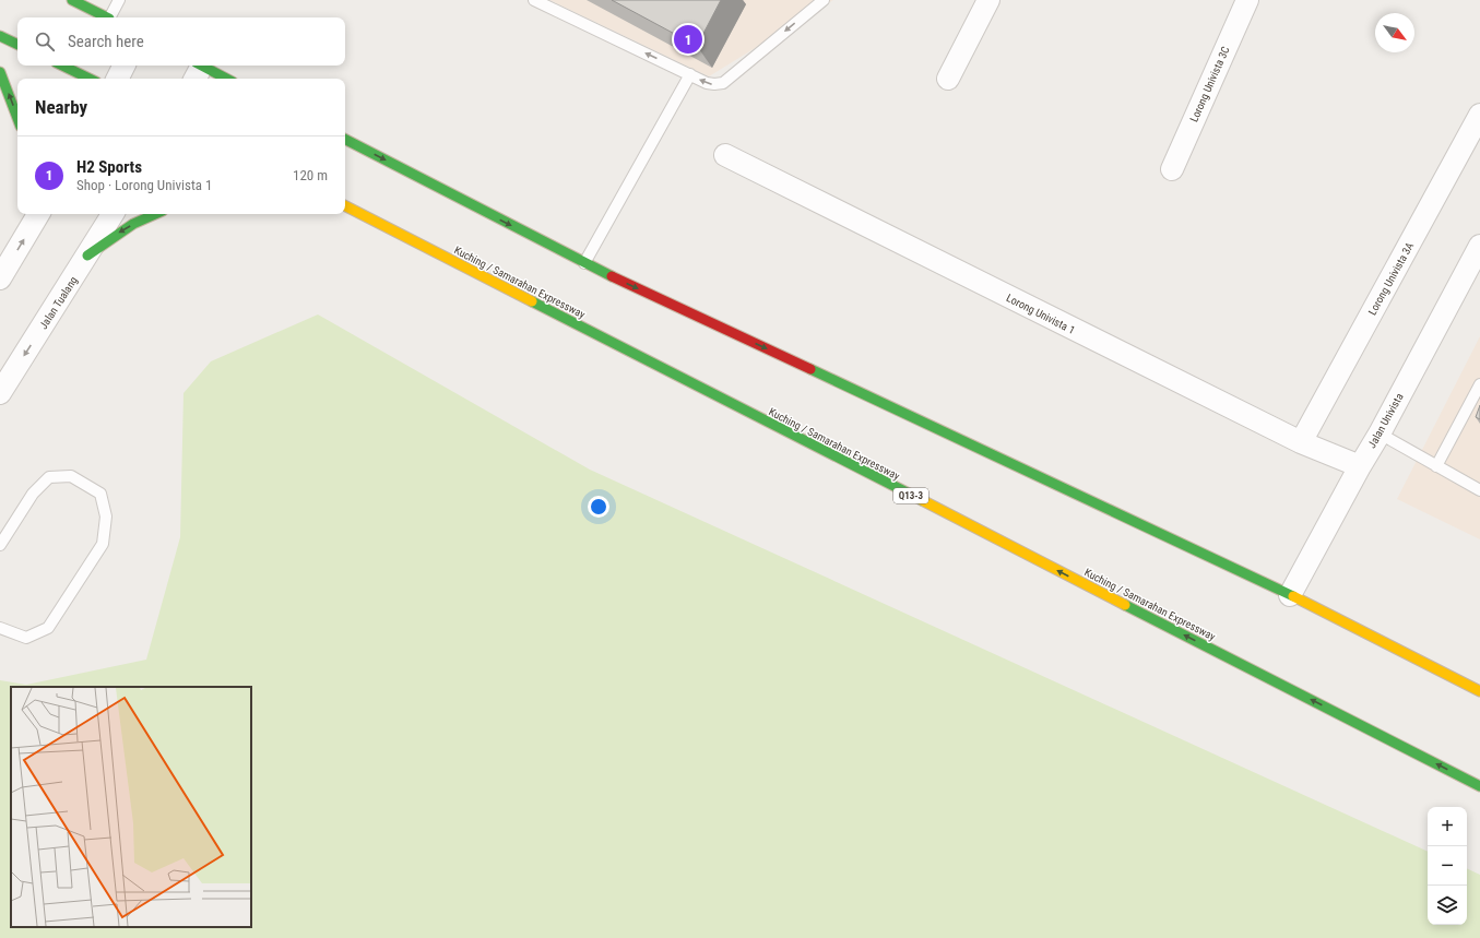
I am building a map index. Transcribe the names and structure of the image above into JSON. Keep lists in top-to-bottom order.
{
  "streets": {
    "highway": ["Kuching / Samarahan Expressway", "Q13-3"],
    "street": [
      "Lorong Univista 3C",
      "Lorong Univista 3A",
      "Jalan Tualang",
      "Lorong Univista 1",
      "Jalan Univista"
    ]
  },
  "crossings": [
    ["Lorong Univista 3A", "Lorong Univista 1"],
    ["Lorong Univista 1", "Jalan Univista"]
  ],
  "north": "bottom right",
  "page": {
    "search": "Search here",
    "pins": "1",
    "heading": "Nearby",
    "list": [
      {
        "mark": "1",
        "name": "H2 Sports",
        "note": "Shop · Lorong Univista 1",
        "value": "120 m"
      }
    ],
    "map_buttons": ["+", "−"]
  }
}
